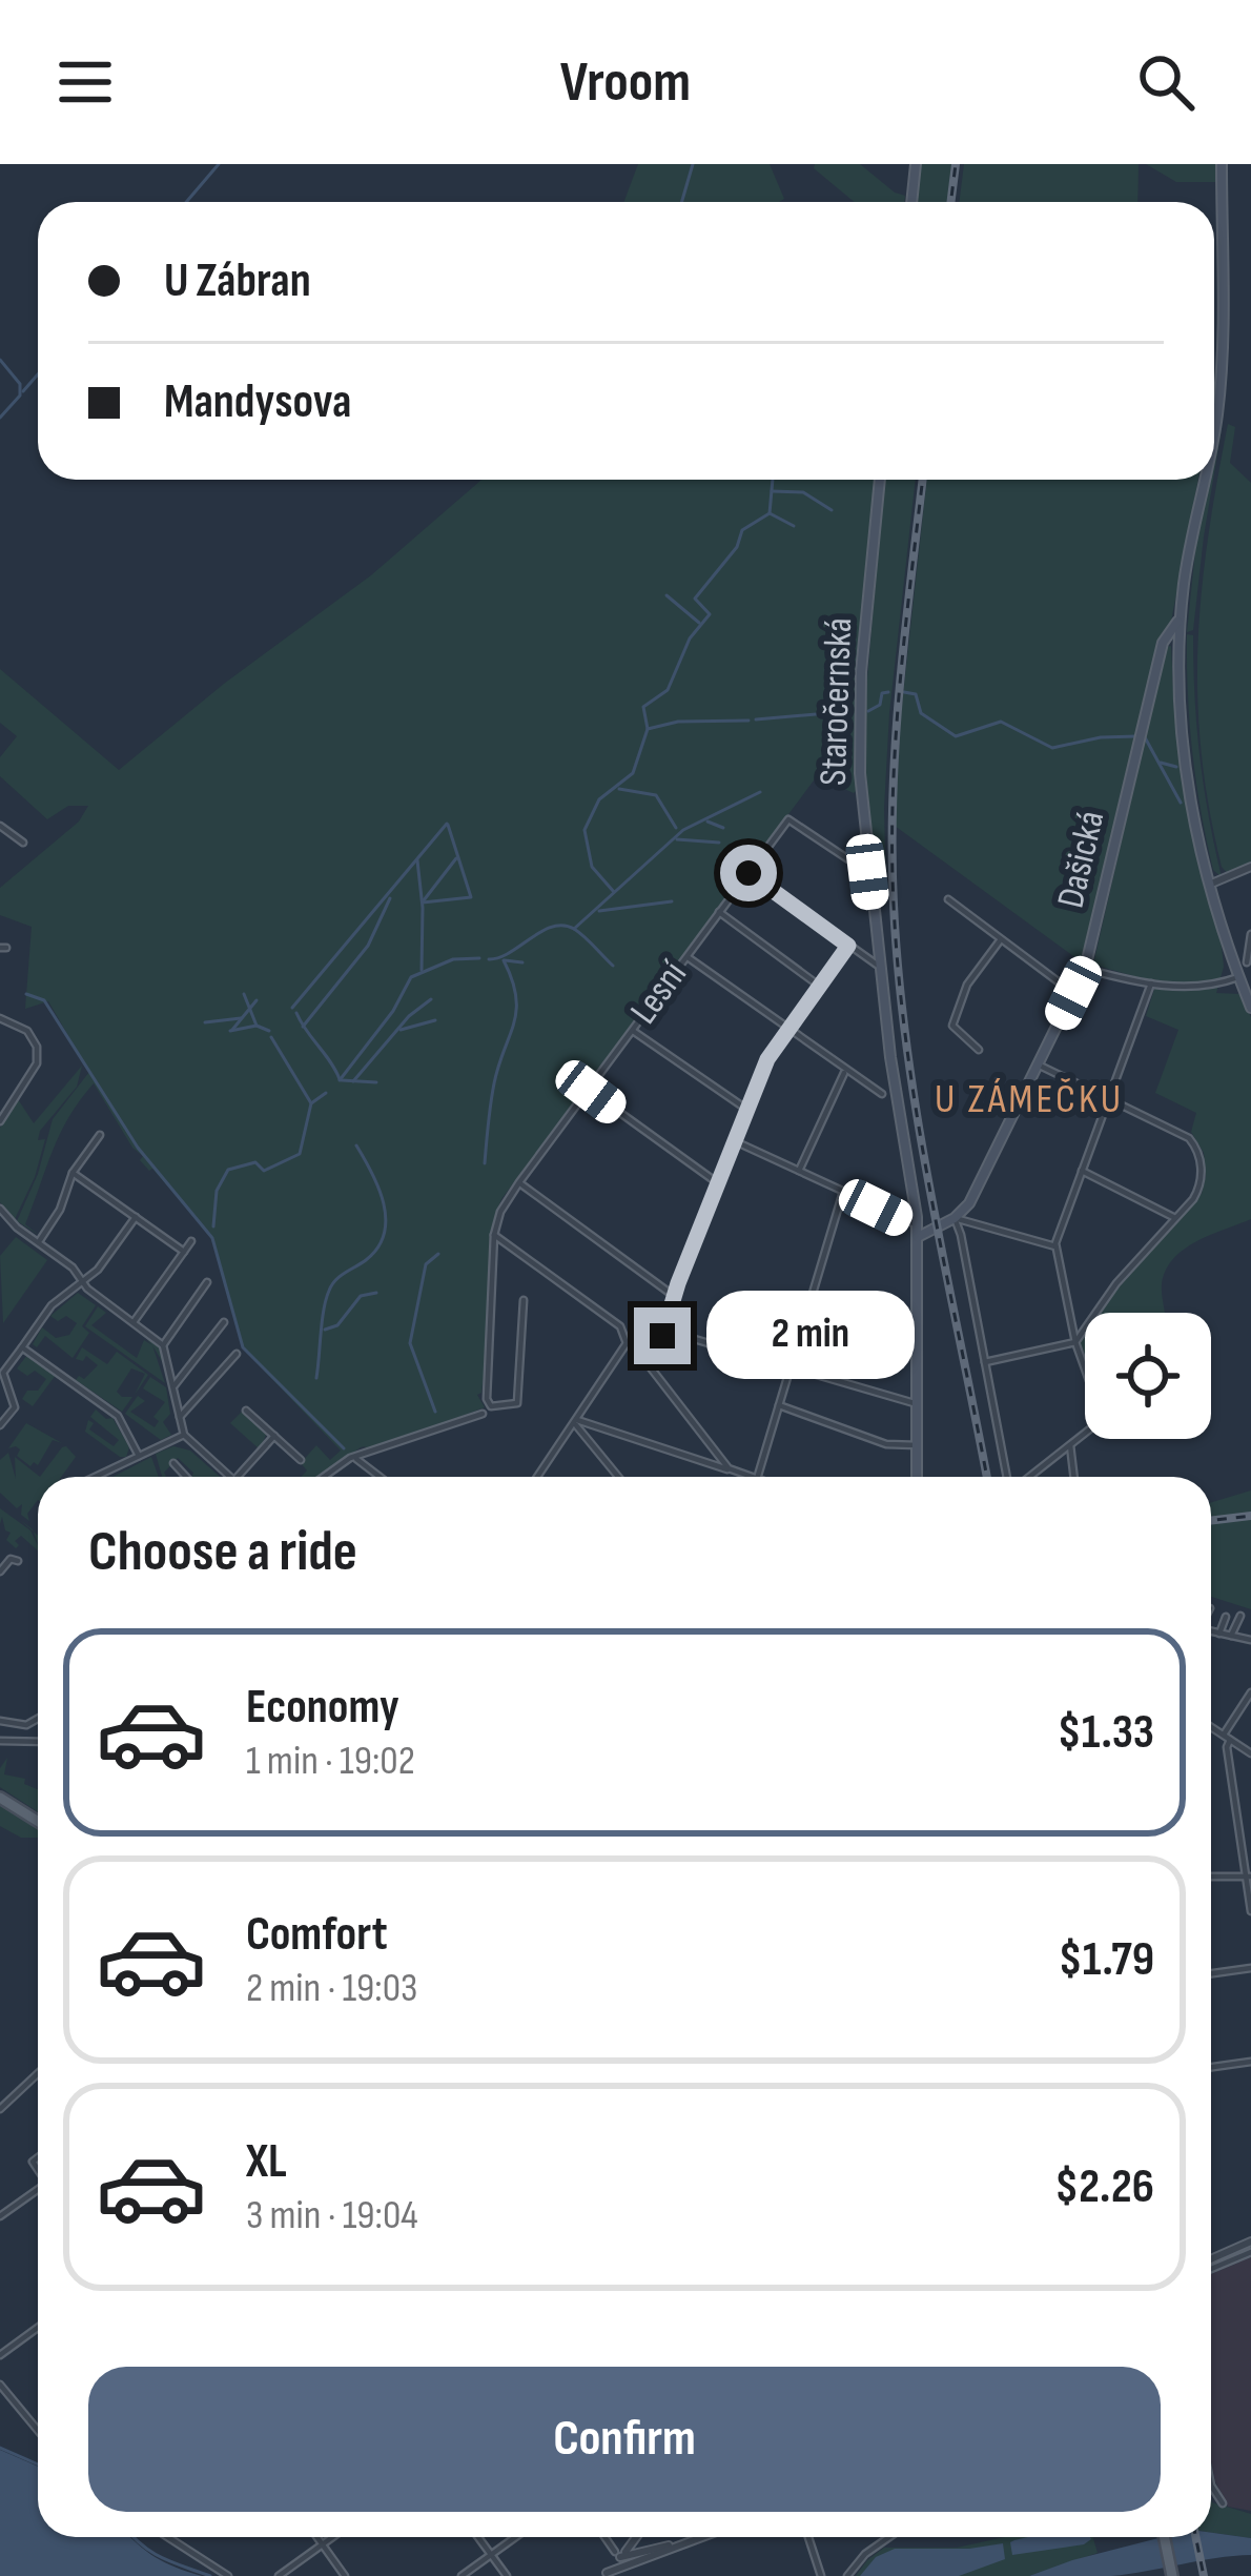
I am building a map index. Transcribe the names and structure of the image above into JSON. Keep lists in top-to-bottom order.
{
  "streets": {
    "main road": ["Staročernská", "Dašická"],
    "street": ["Lesní"]
  },
  "crossings": [
    ["Staročernská", "Lesní"]
  ],
  "districts": ["U ZÁMEČKU"],
  "page": {
    "header": "Vroom",
    "banner": ["U Zábran", "Mandysova"],
    "bubble": "2 min",
    "heading": "Choose a ride",
    "list": [
      {
        "name": "Economy",
        "note": "1 min · 19:02",
        "value": "$1.33"
      },
      {
        "name": "Comfort",
        "note": "2 min · 19:03",
        "value": "$1.79"
      },
      {
        "name": "XL",
        "note": "3 min · 19:04",
        "value": "$2.26"
      }
    ],
    "buttons": "Confirm"
  }
}
